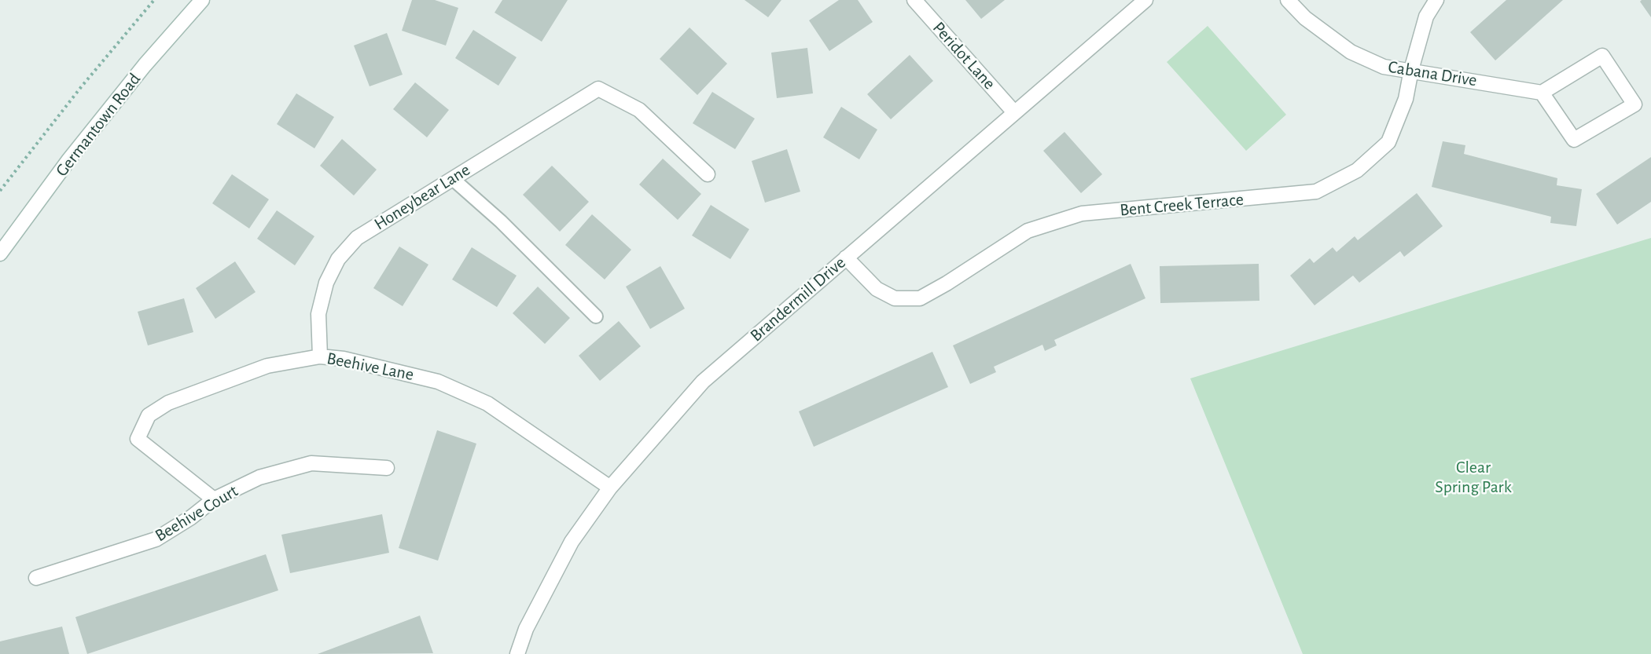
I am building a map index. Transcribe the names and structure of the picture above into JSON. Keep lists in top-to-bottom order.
{
  "streets": {
    "street": [
      "Peridot Lane",
      "Cabana Drive",
      "Germantown Road",
      "Honeybear Lane",
      "Bent Creek Terrace",
      "Brandermill Drive",
      "Beehive Lane",
      "Beehive Court"
    ]
  },
  "crossings": [
    ["Peridot Lane", "Brandermill Drive"],
    ["Cabana Drive", "Bent Creek Terrace"],
    ["Honeybear Lane", "Beehive Lane"],
    ["Bent Creek Terrace", "Brandermill Drive"],
    ["Brandermill Drive", "Beehive Lane"],
    ["Beehive Lane", "Beehive Court"]
  ],
  "parks": ["Clear Spring Park"]
}
